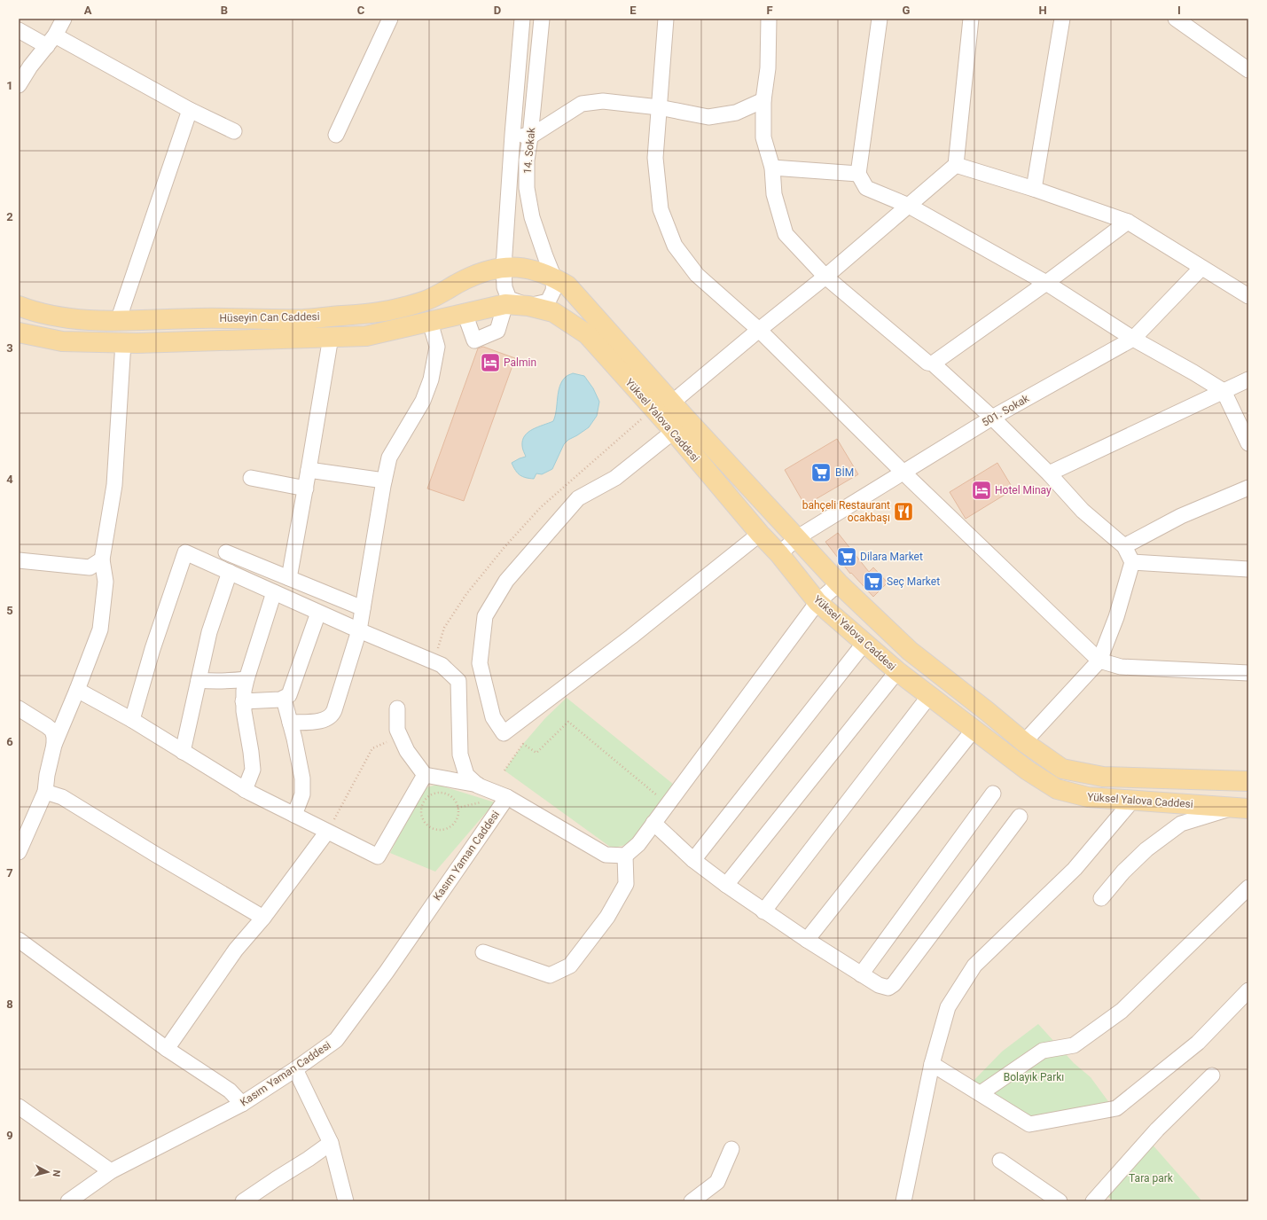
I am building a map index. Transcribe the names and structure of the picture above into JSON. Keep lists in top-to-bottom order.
{
  "streets": {
    "main road": ["Hüseyin Can Caddesi", "Yüksel Yalova Caddesi"],
    "street": ["14. Sokak", "501. Sokak", "Kasım Yaman Caddesi"]
  },
  "crossings": [
    ["14. Sokak", "Hüseyin Can Caddesi"],
    ["14. Sokak", "Yüksel Yalova Caddesi"],
    ["Hüseyin Can Caddesi", "Yüksel Yalova Caddesi"],
    ["501. Sokak", "Yüksel Yalova Caddesi"]
  ],
  "parks": ["Bolayık Parkı", "Tara park"],
  "places": {
    "hotel": ["Palmin", "Hotel Minay"],
    "supermarket": ["BİM", "Dilara Market", "Seç Market"],
    "restaurant": ["bahçeli Restaurant ocakbaşı"]
  },
  "north": "right",
  "grid": {
    "columns": [
      "A",
      "B",
      "C",
      "D",
      "E",
      "F",
      "G",
      "H",
      "I"
    ],
    "rows": [
      "1",
      "2",
      "3",
      "4",
      "5",
      "6",
      "7",
      "8",
      "9"
    ]
  }
}
